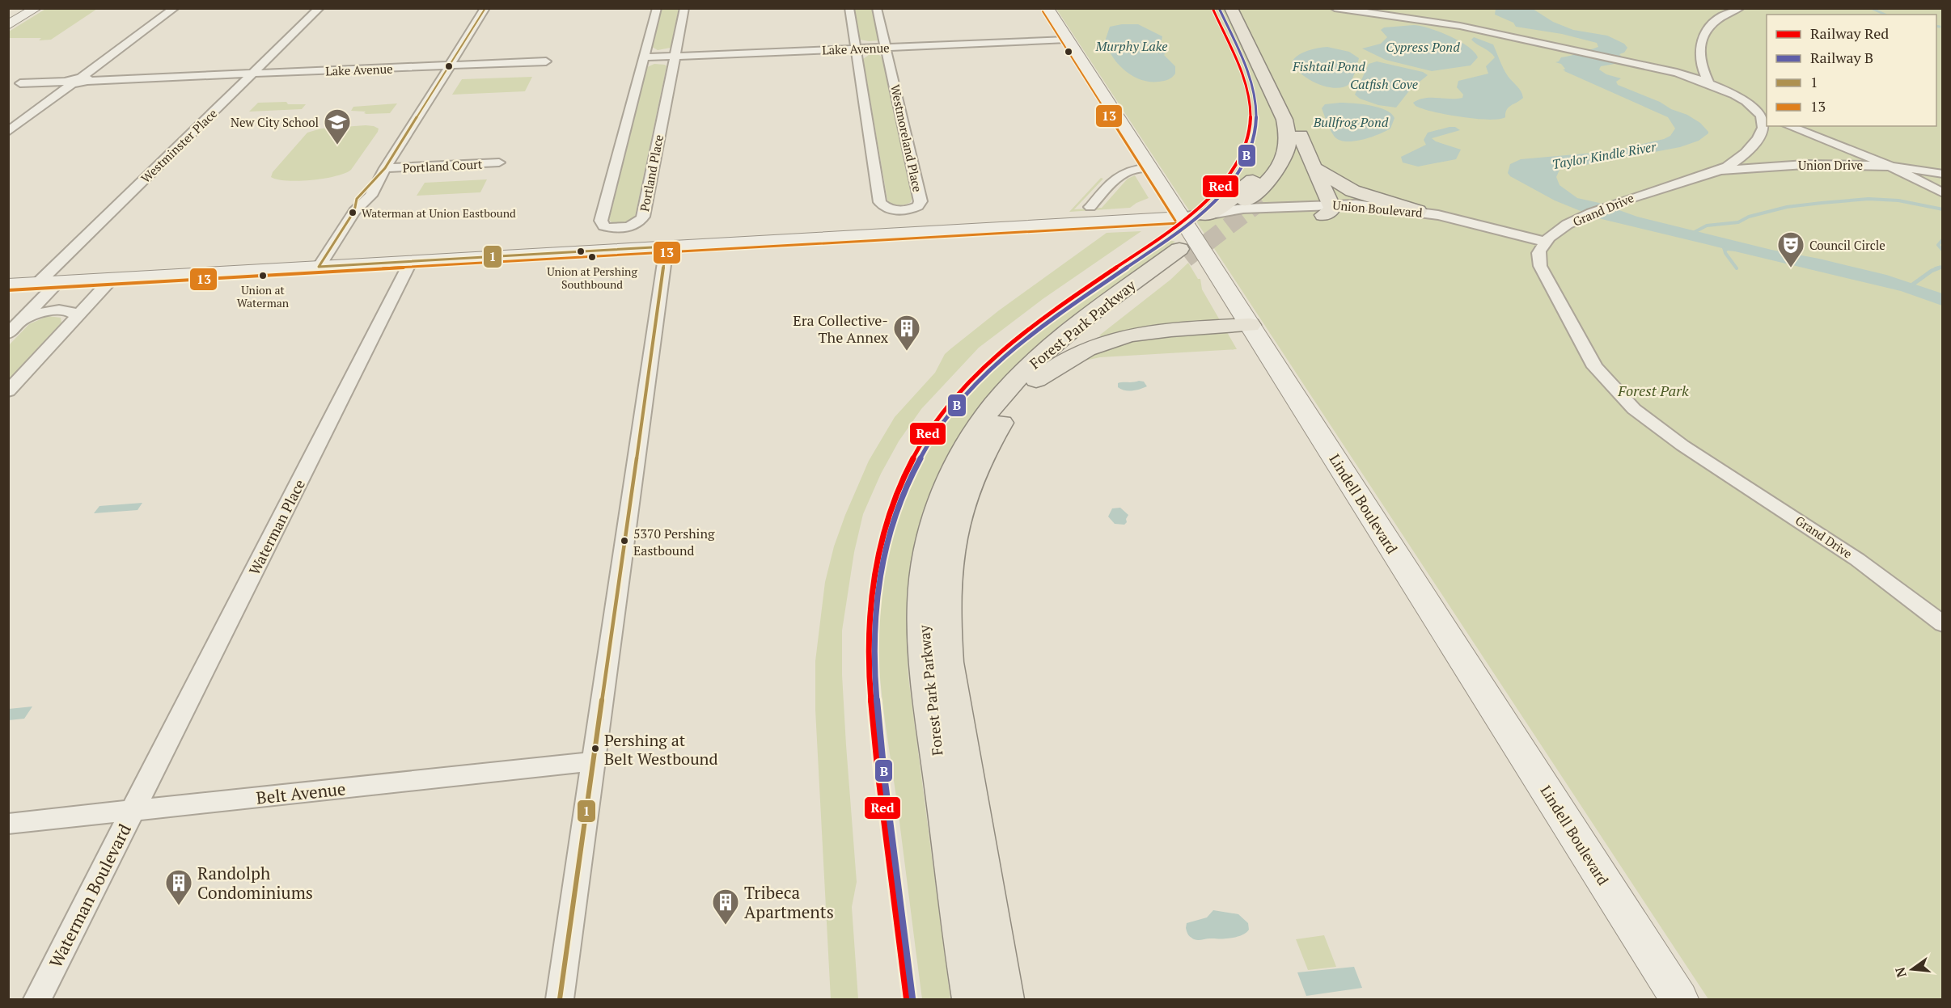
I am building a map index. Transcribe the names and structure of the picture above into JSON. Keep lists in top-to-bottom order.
{
  "streets": {
    "main road": ["Union Boulevard", "Forest Park Parkway", "Lindell Boulevard"],
    "street": [
      "Lake Avenue",
      "Westmoreland Place",
      "Westminster Place",
      "Union Drive",
      "Portland Court",
      "Portland Place",
      "Grand Drive",
      "Waterman Place",
      "Belt Avenue",
      "Waterman Boulevard"
    ]
  },
  "crossings": [
    ["Lake Avenue", "Westmoreland Place"],
    ["Lake Avenue", "Westminster Place"],
    ["Lake Avenue", "Portland Place"],
    ["Lake Avenue", "Lindell Boulevard"],
    ["Westminster Place", "Union Boulevard"],
    ["Union Drive", "Grand Drive"],
    ["Union Boulevard", "Grand Drive"],
    ["Union Boulevard", "Lindell Boulevard"],
    ["Union Boulevard", "Waterman Place"],
    ["Waterman Place", "Belt Avenue"],
    ["Waterman Place", "Waterman Boulevard"],
    ["Belt Avenue", "Waterman Boulevard"]
  ],
  "water": [
    "Murphy Lake",
    "Cypress Pond",
    "Fishtail Pond",
    "Catfish Cove",
    "Bullfrog Pond",
    "Taylor Kindle River"
  ],
  "parks": ["Forest Park"],
  "places": {
    "school or university": ["New City School"],
    "other": [
      "Waterman at Union Eastbound",
      "Union at Pershing Southbound",
      "Union at Waterman",
      "5370 Pershing Eastbound",
      "Pershing at Belt Westbound"
    ],
    "theatre": ["Council Circle"],
    "building": ["Era Collective- The Annex", "Randolph Condominiums", "Tribeca Apartments"]
  },
  "lines": [
    "rail line Red",
    "rail line B",
    "transit line 1",
    "transit line 13"
  ],
  "legend": [
    "Railway Red",
    "Railway B",
    "1",
    "13"
  ],
  "north": "left"
}
